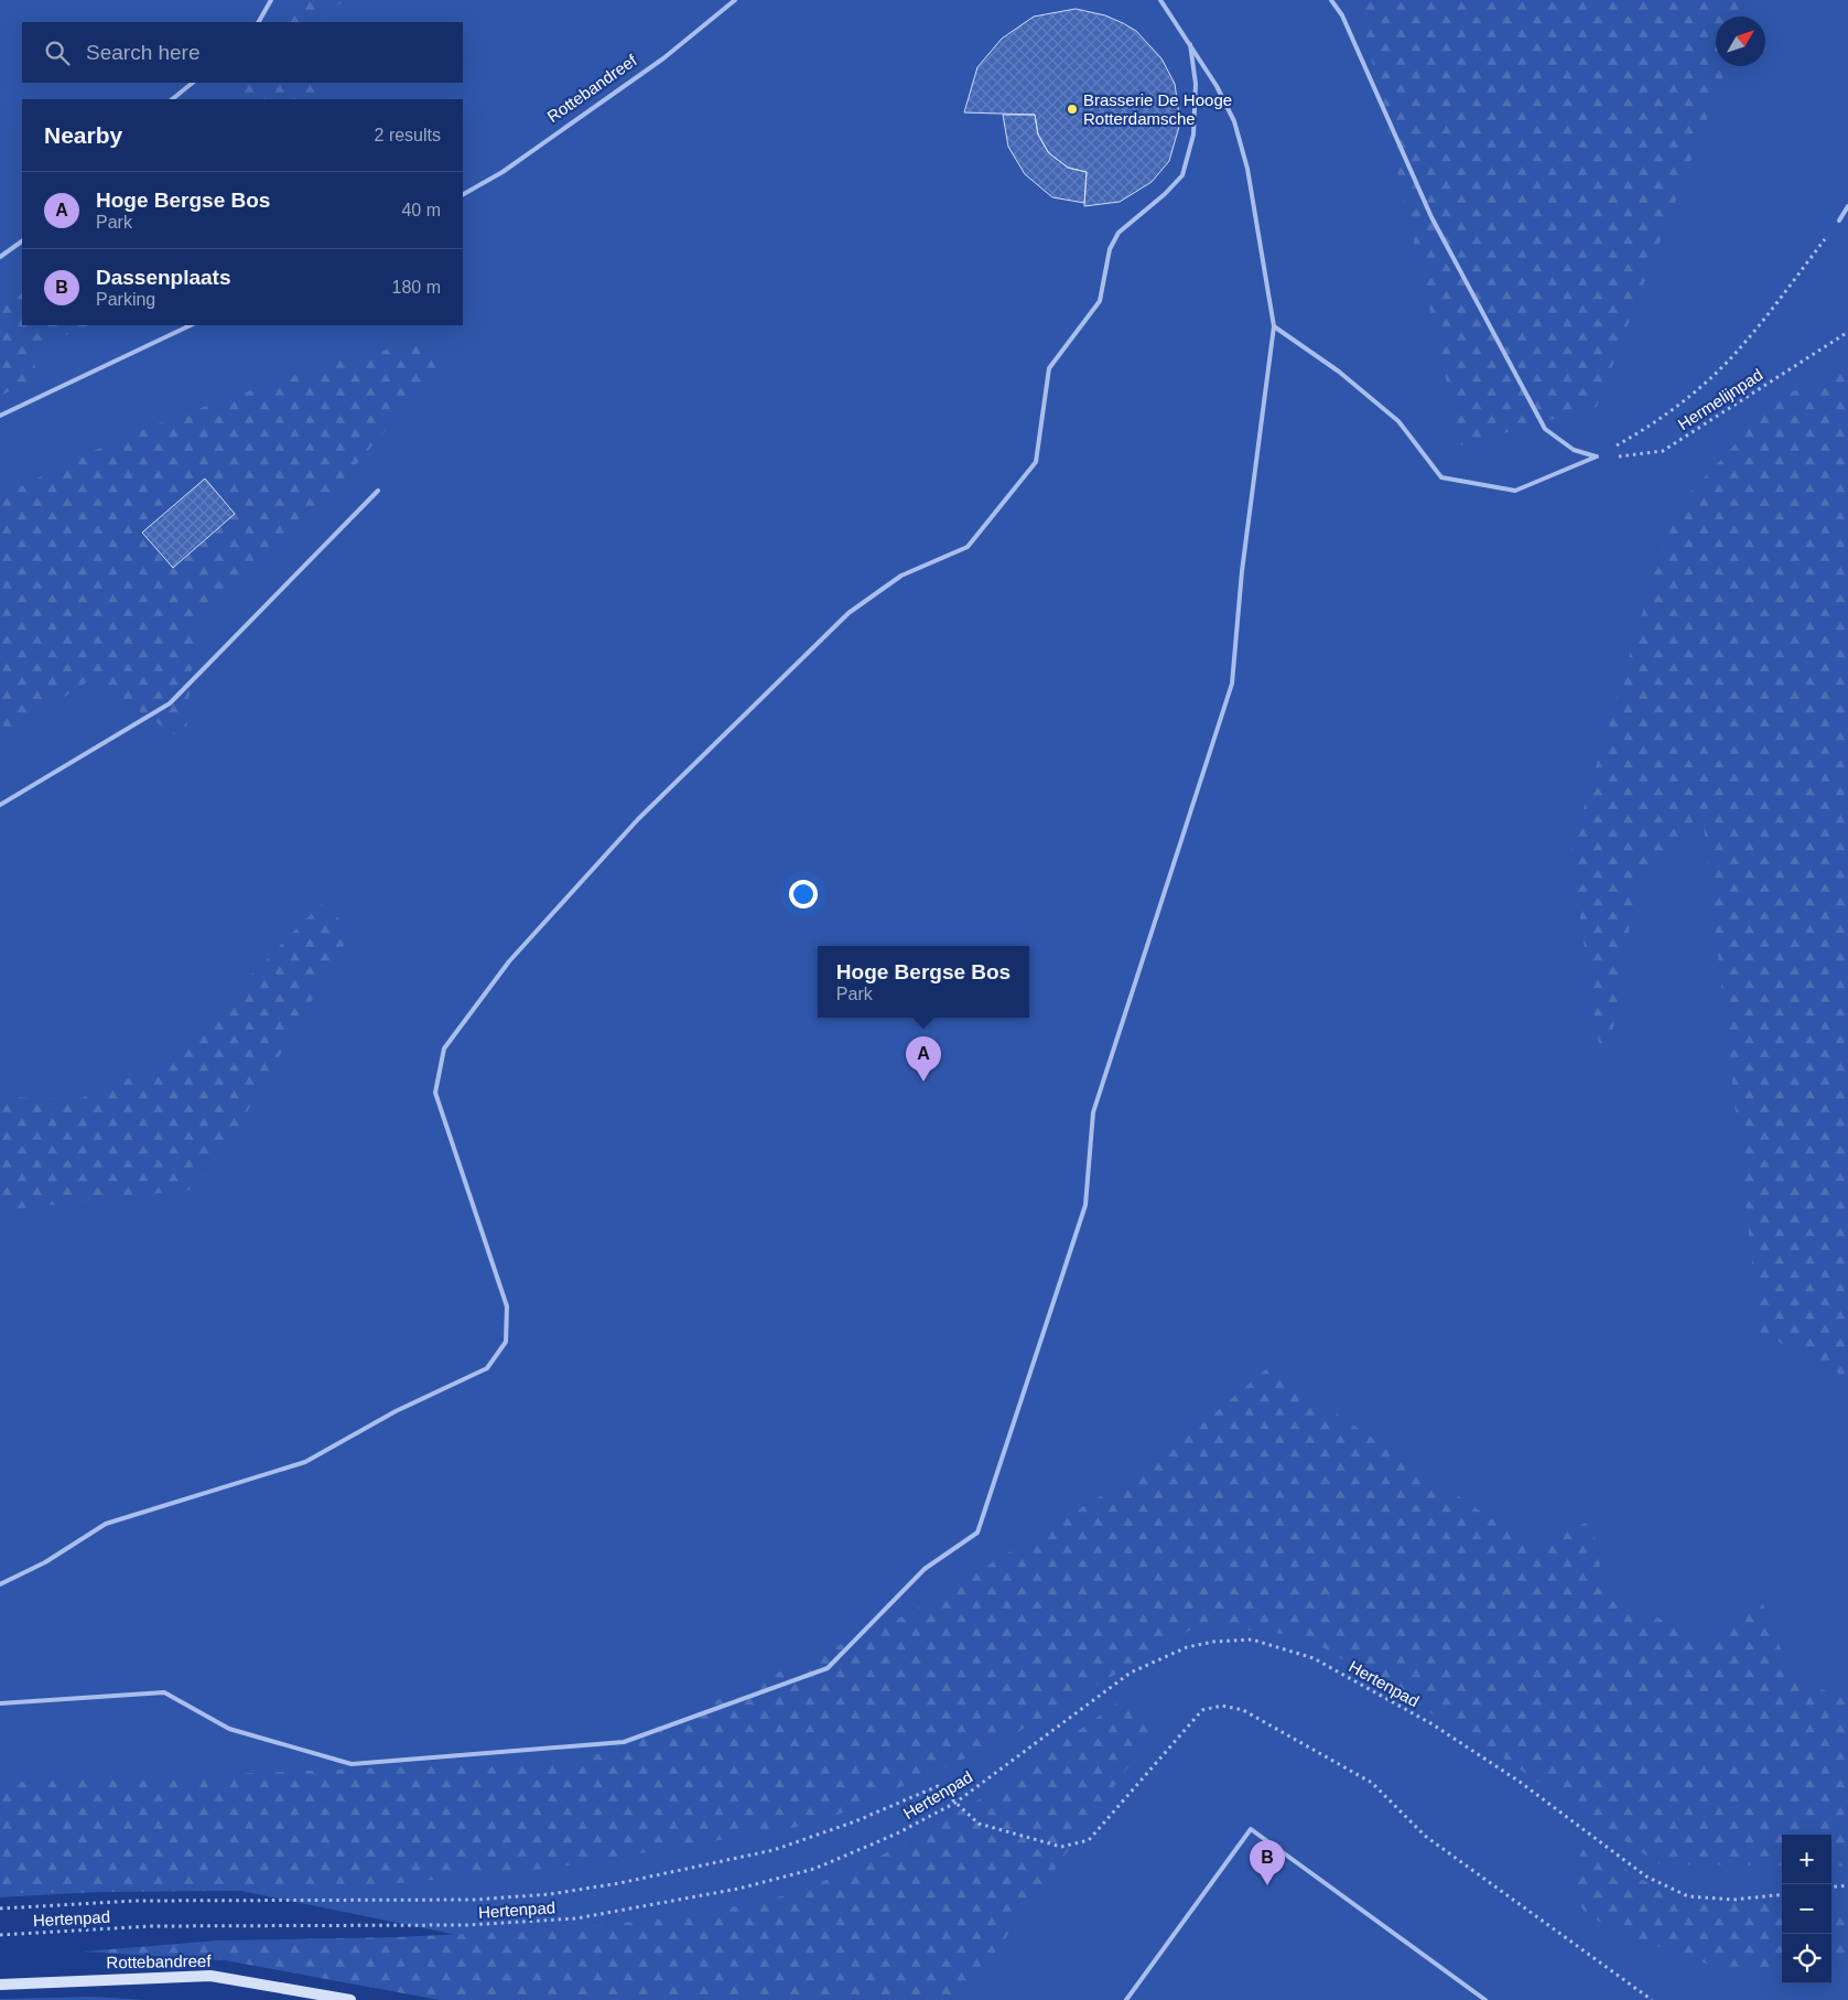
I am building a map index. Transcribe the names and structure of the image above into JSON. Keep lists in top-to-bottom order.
{
  "streets": {
    "street": ["Rottebandreef"],
    "path": ["Hermelijnpad", "Hertenpad"]
  },
  "places": ["Brasserie De Hooge Rotterdamsche"],
  "north": "top right",
  "page": {
    "search": "Search here",
    "heading": ["Nearby", "2 results"],
    "list": [
      {
        "mark": "A",
        "name": "Hoge Bergse Bos",
        "note": "Park",
        "value": "40 m"
      },
      {
        "mark": "B",
        "name": "Dassenplaats",
        "note": "Parking",
        "value": "180 m"
      }
    ],
    "popup": ["Hoge Bergse Bos", "Park"],
    "pins": ["A", "B"],
    "map_buttons": ["+", "−"]
  }
}
